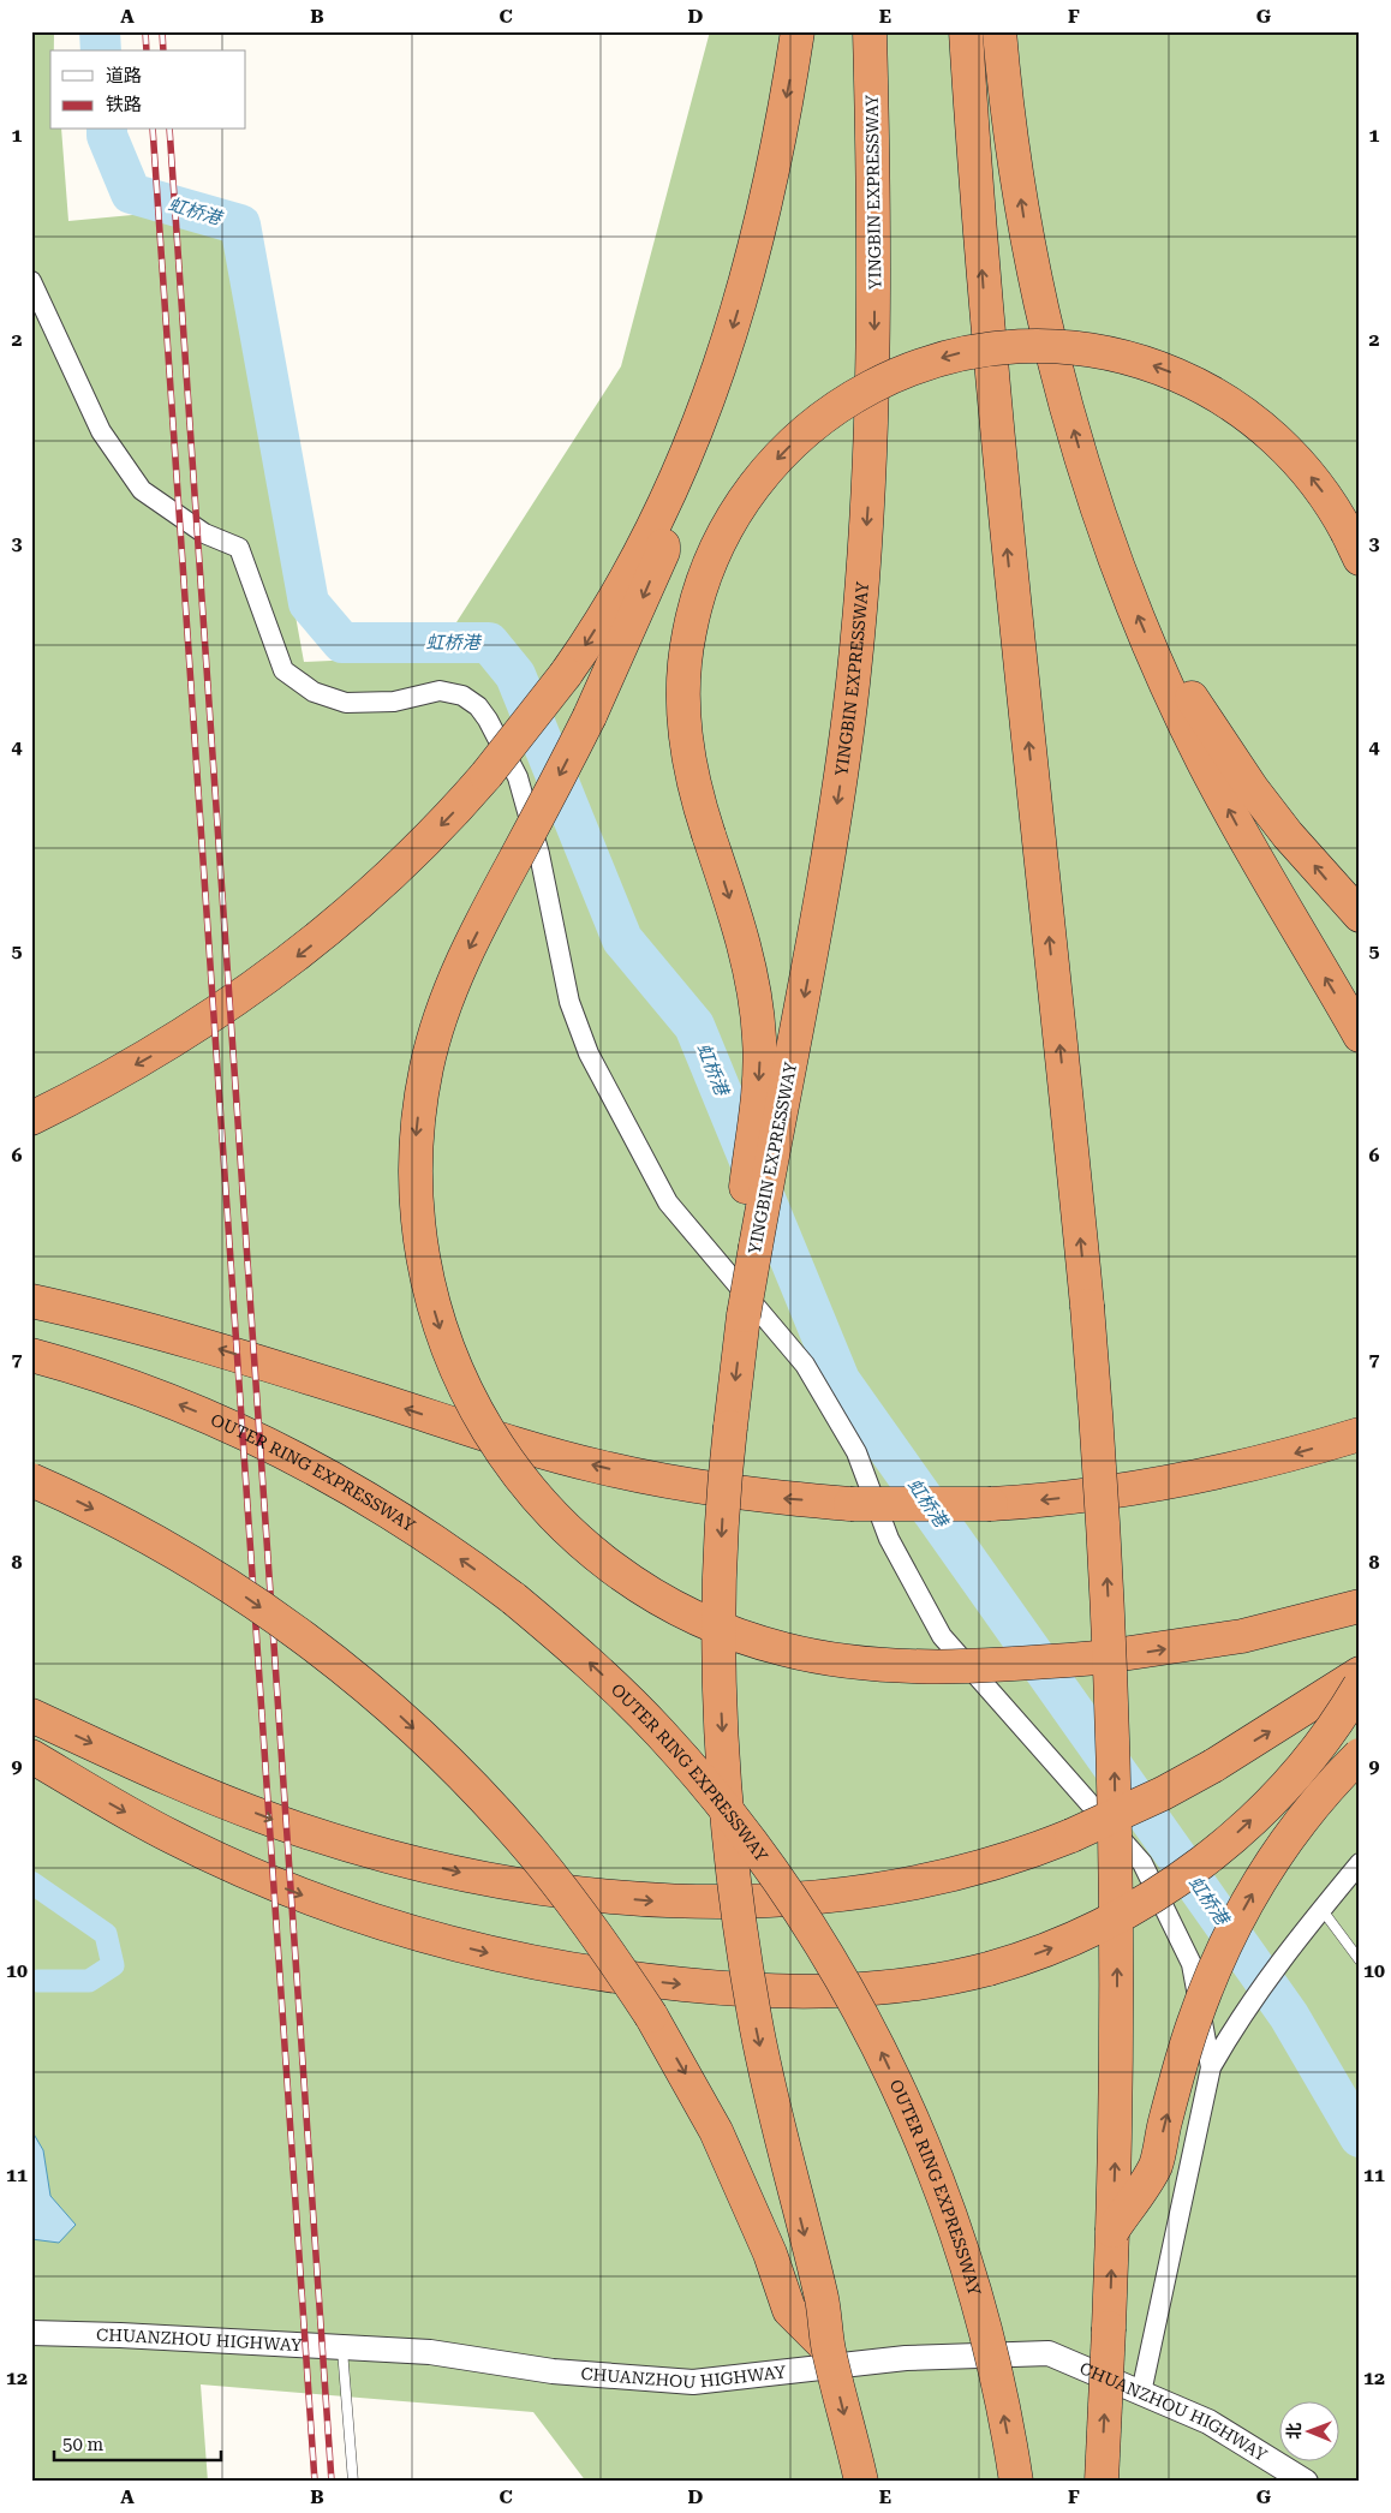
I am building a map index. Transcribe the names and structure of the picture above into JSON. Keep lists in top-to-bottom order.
{
  "streets": {
    "highway": ["YINGBIN EXPRESSWAY", "OUTER RING EXPRESSWAY"],
    "street": ["CHUANZHOU HIGHWAY"]
  },
  "water": ["虹桥港"],
  "legend": ["道路", "铁路"],
  "scale_bar": "50 m",
  "north": "left",
  "grid": {
    "columns": [
      "A",
      "B",
      "C",
      "D",
      "E",
      "F",
      "G"
    ],
    "rows": [
      "1",
      "2",
      "3",
      "4",
      "5",
      "6",
      "7",
      "8",
      "9",
      "10",
      "11",
      "12"
    ]
  }
}
